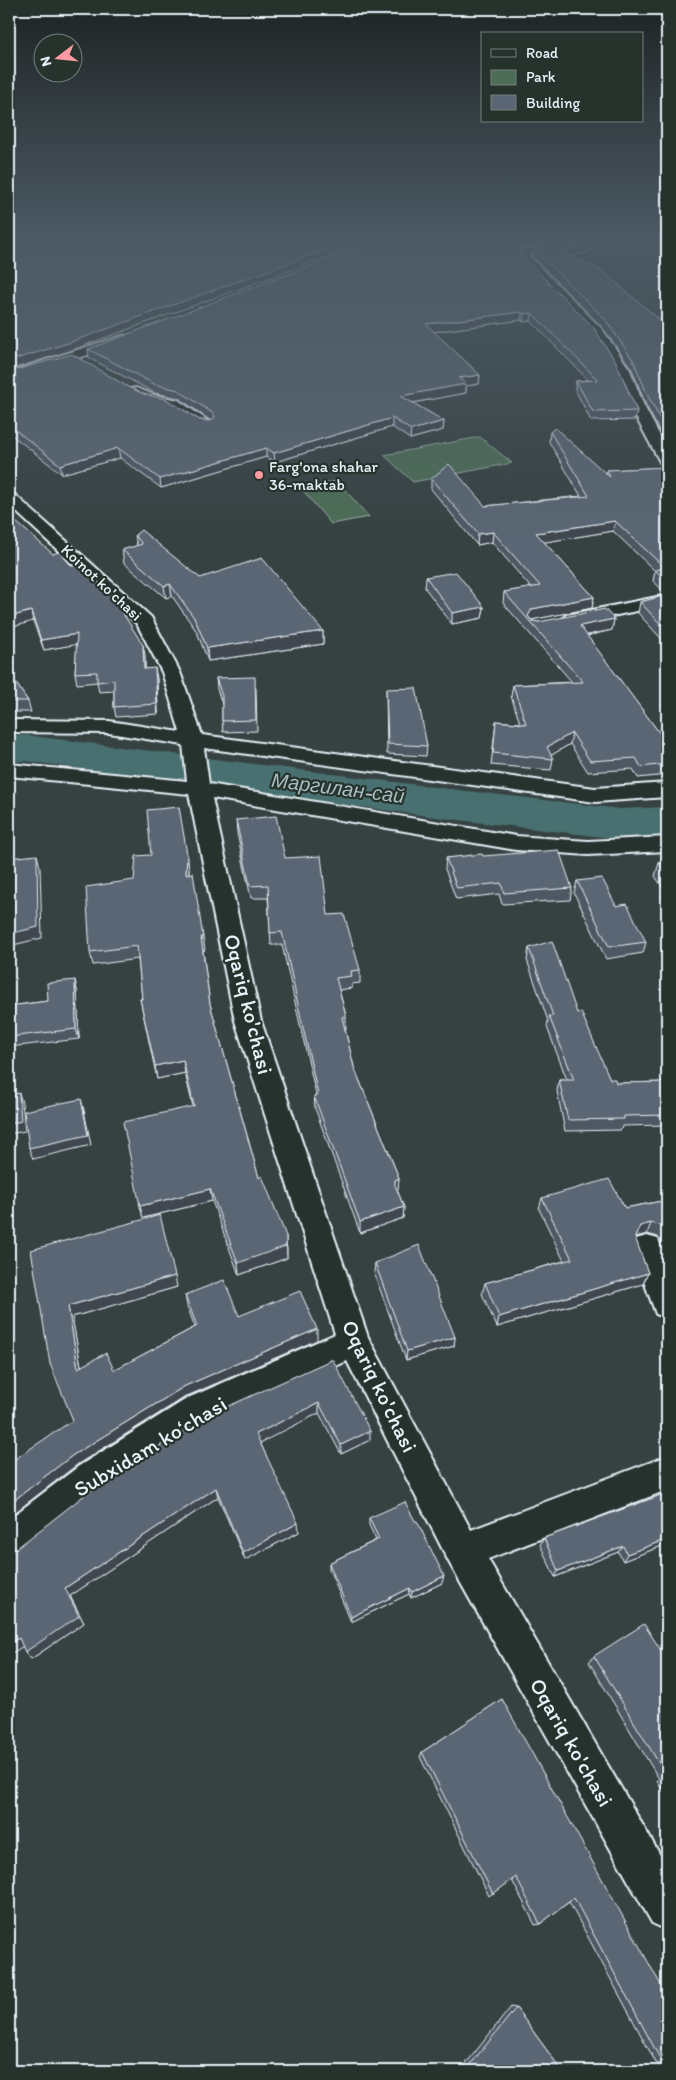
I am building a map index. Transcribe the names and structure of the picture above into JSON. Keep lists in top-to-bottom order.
{
  "streets": {
    "street": ["Koinot ko'chasi", "Oqariq ko'chasi", "Subxidam koʻchasi"]
  },
  "crossings": [
    ["Koinot ko'chasi", "Oqariq ko'chasi"],
    ["Oqariq ko'chasi", "Subxidam koʻchasi"]
  ],
  "water": ["Маргилан-сай"],
  "places": ["Farg'ona shahar 36-maktab"],
  "legend": ["Road", "Park", "Building"],
  "north": "left"
}
